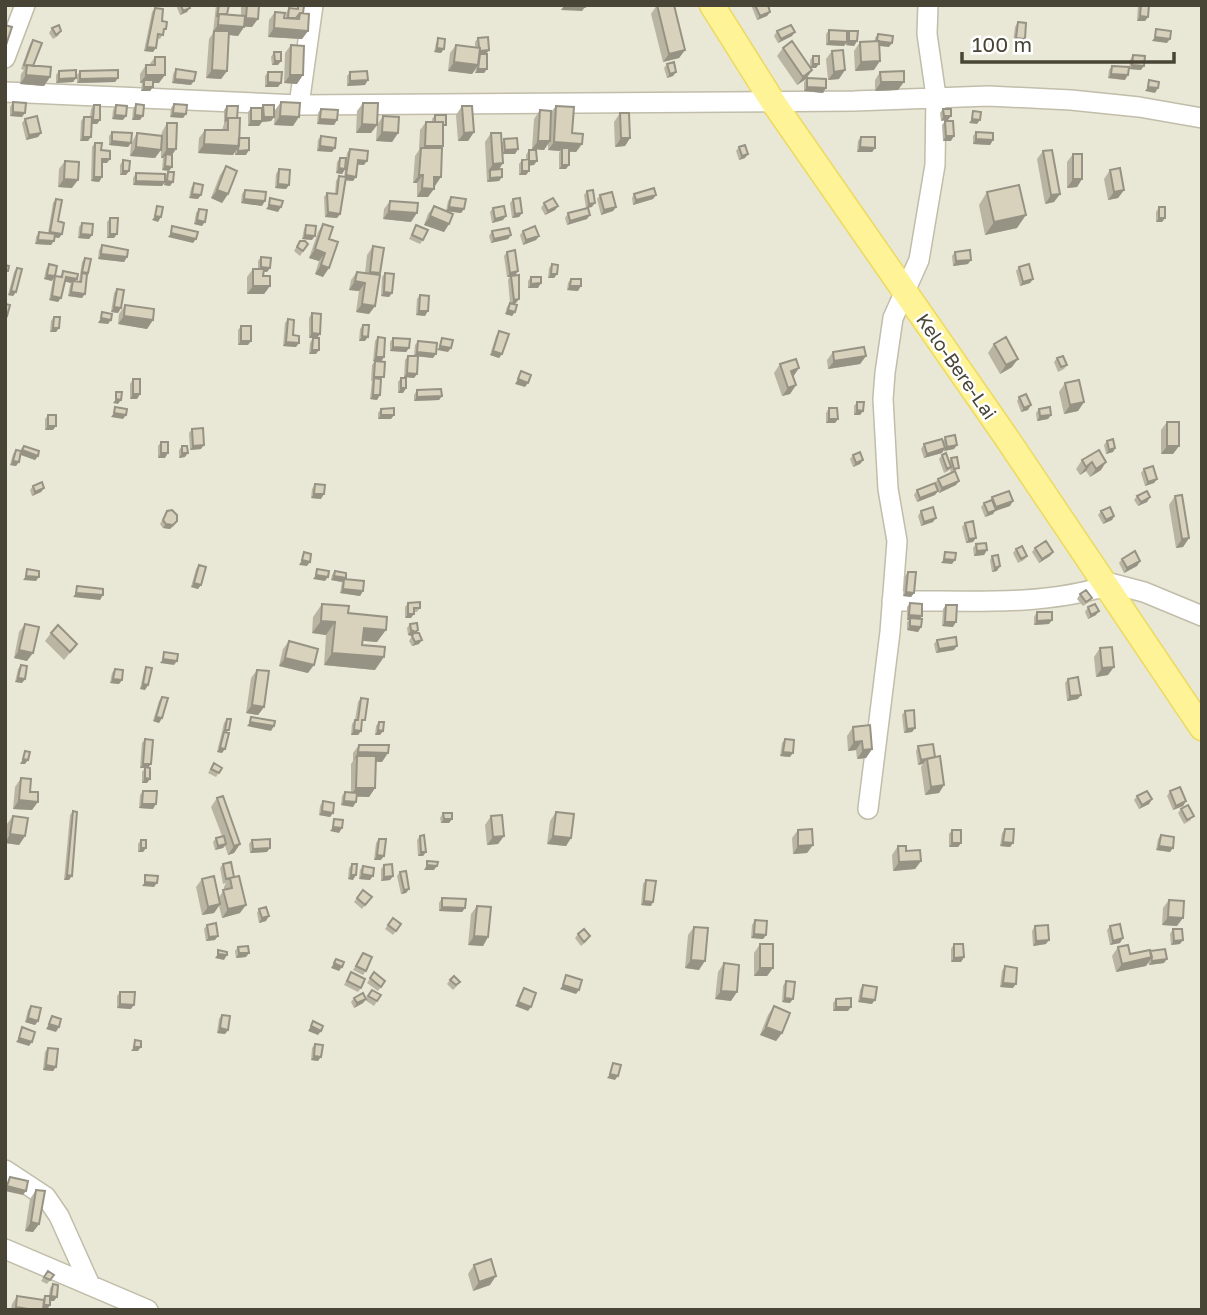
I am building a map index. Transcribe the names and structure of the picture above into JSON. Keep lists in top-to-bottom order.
{
  "streets": {
    "main road": ["Kelo-Bere-Lai"]
  },
  "scale_bar": "100 m"
}
